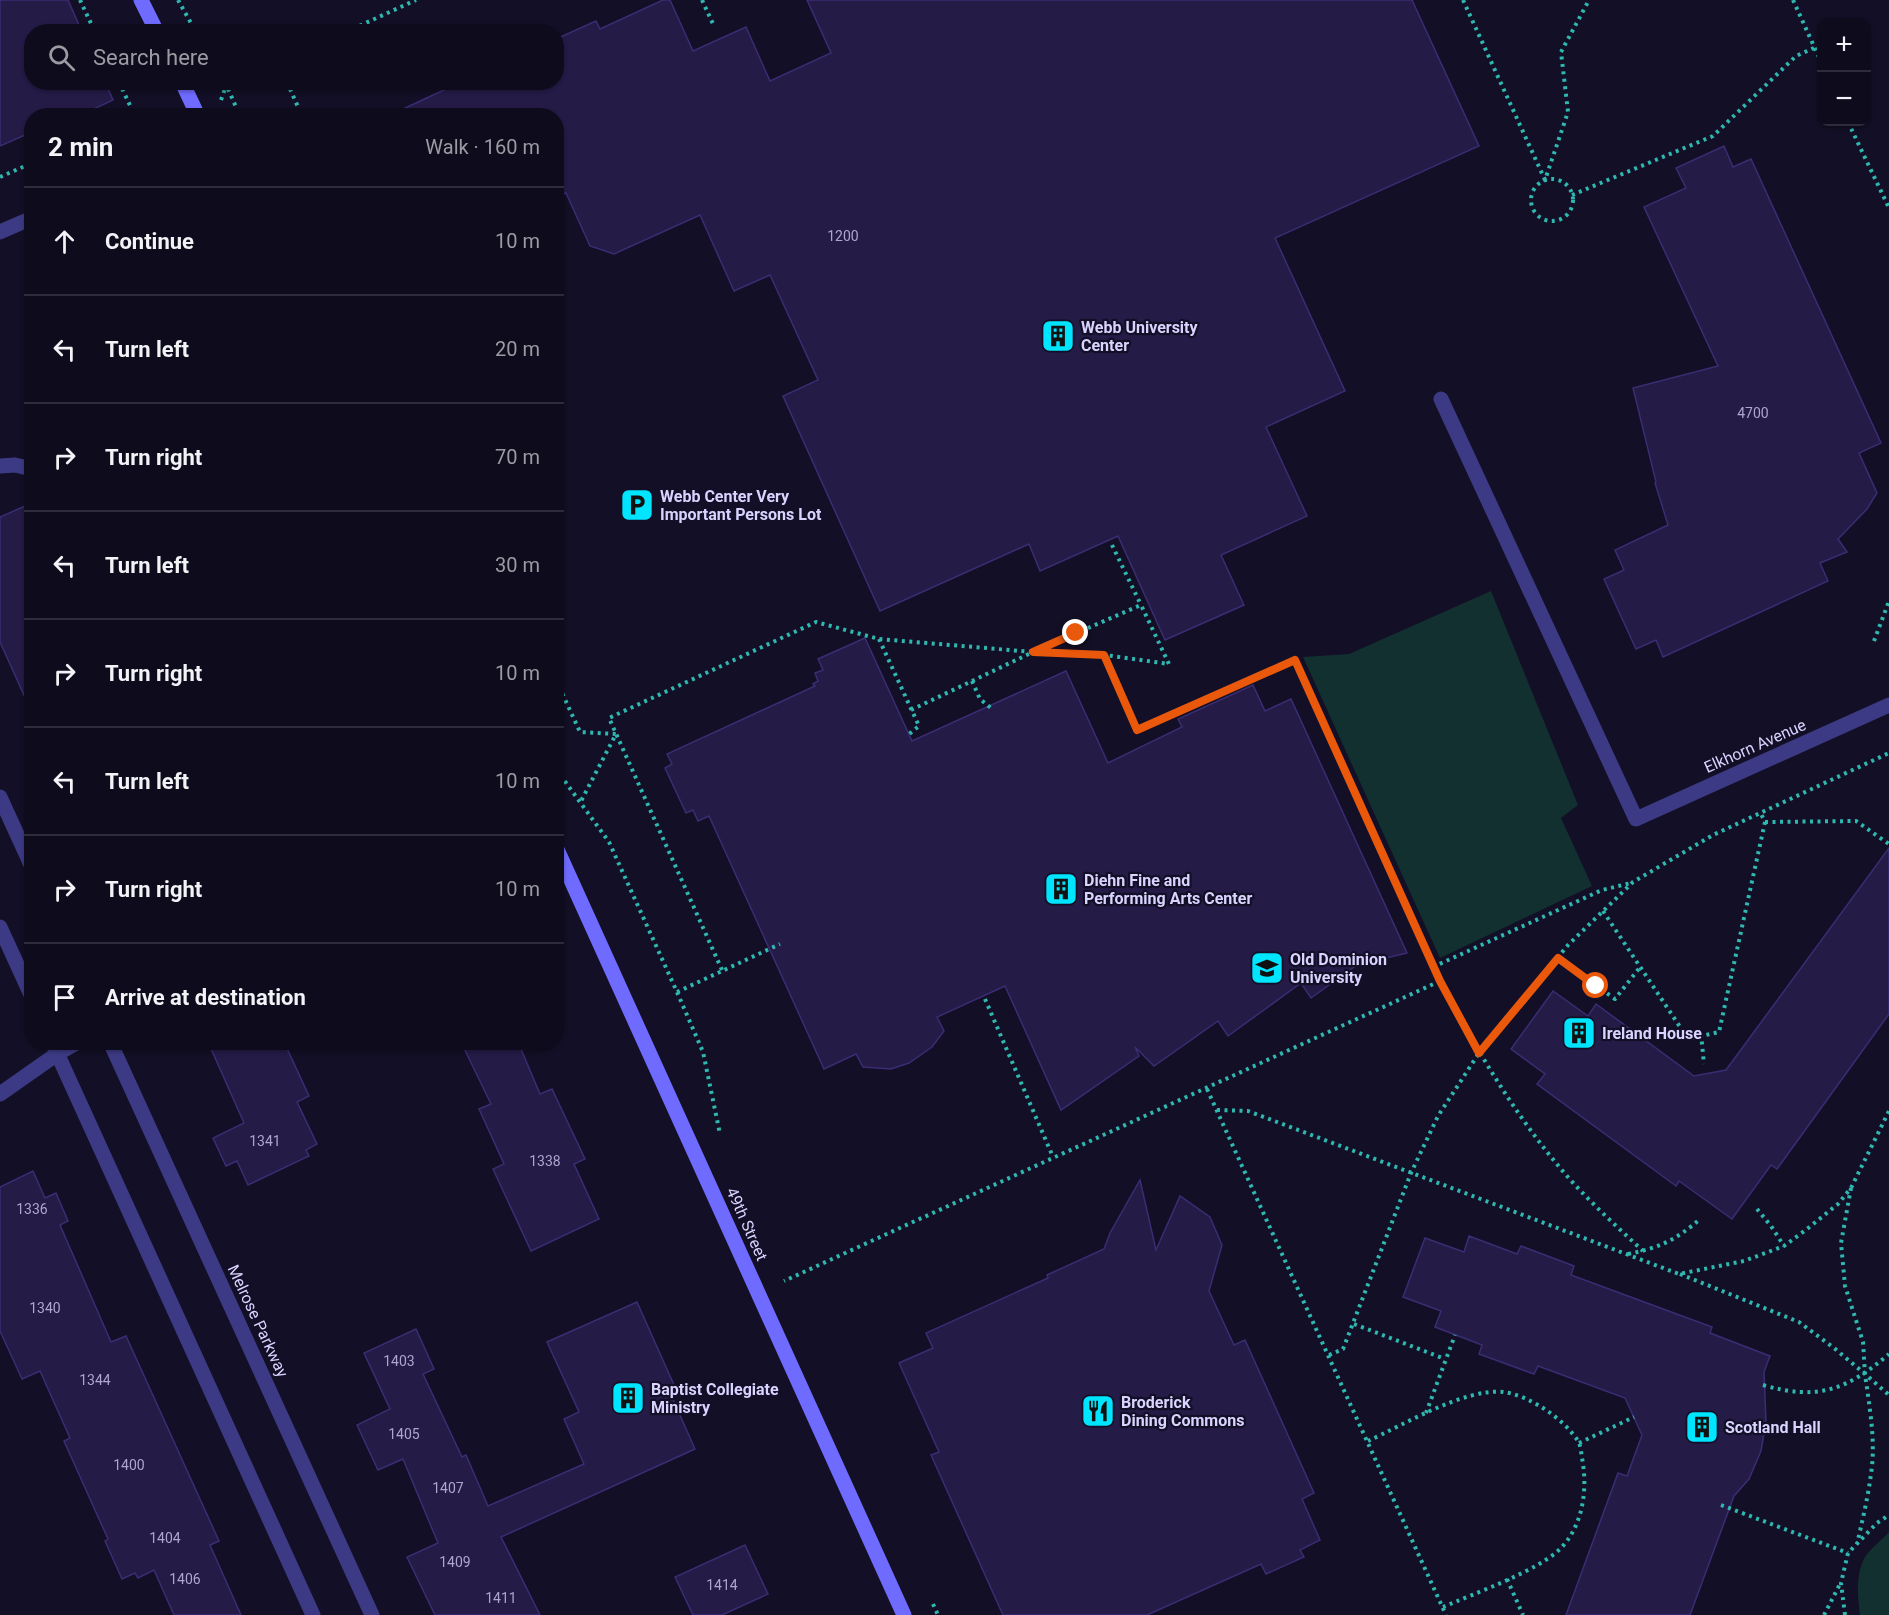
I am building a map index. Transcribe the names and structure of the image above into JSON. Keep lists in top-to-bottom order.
{
  "streets": {
    "street": ["Elkhorn Avenue", "49th Street", "Melrose Parkway"]
  },
  "places": {
    "building": [
      "Webb University Center",
      "Diehn Fine and Performing Arts Center",
      "Ireland House",
      "Baptist Collegiate Ministry",
      "Scotland Hall"
    ],
    "parking": ["Webb Center Very Important Persons Lot"],
    "school or university": ["Old Dominion University"],
    "restaurant": ["Broderick Dining Commons"]
  },
  "house_numbers": [
    "1200",
    "4700",
    "1341",
    "1338",
    "1336",
    "1340",
    "1403",
    "1344",
    "1405",
    "1400",
    "1407",
    "1404",
    "1409",
    "1406",
    "1414",
    "1411"
  ],
  "page": {
    "map_buttons": ["+", "−"],
    "search": "Search here",
    "heading": ["2 min", "Walk · 160 m"],
    "list": [
      ["Continue", "10 m"],
      ["Turn left", "20 m"],
      ["Turn right", "70 m"],
      ["Turn left", "30 m"],
      ["Turn right", "10 m"],
      ["Turn left", "10 m"],
      ["Turn right", "10 m"],
      "Arrive at destination"
    ]
  }
}
